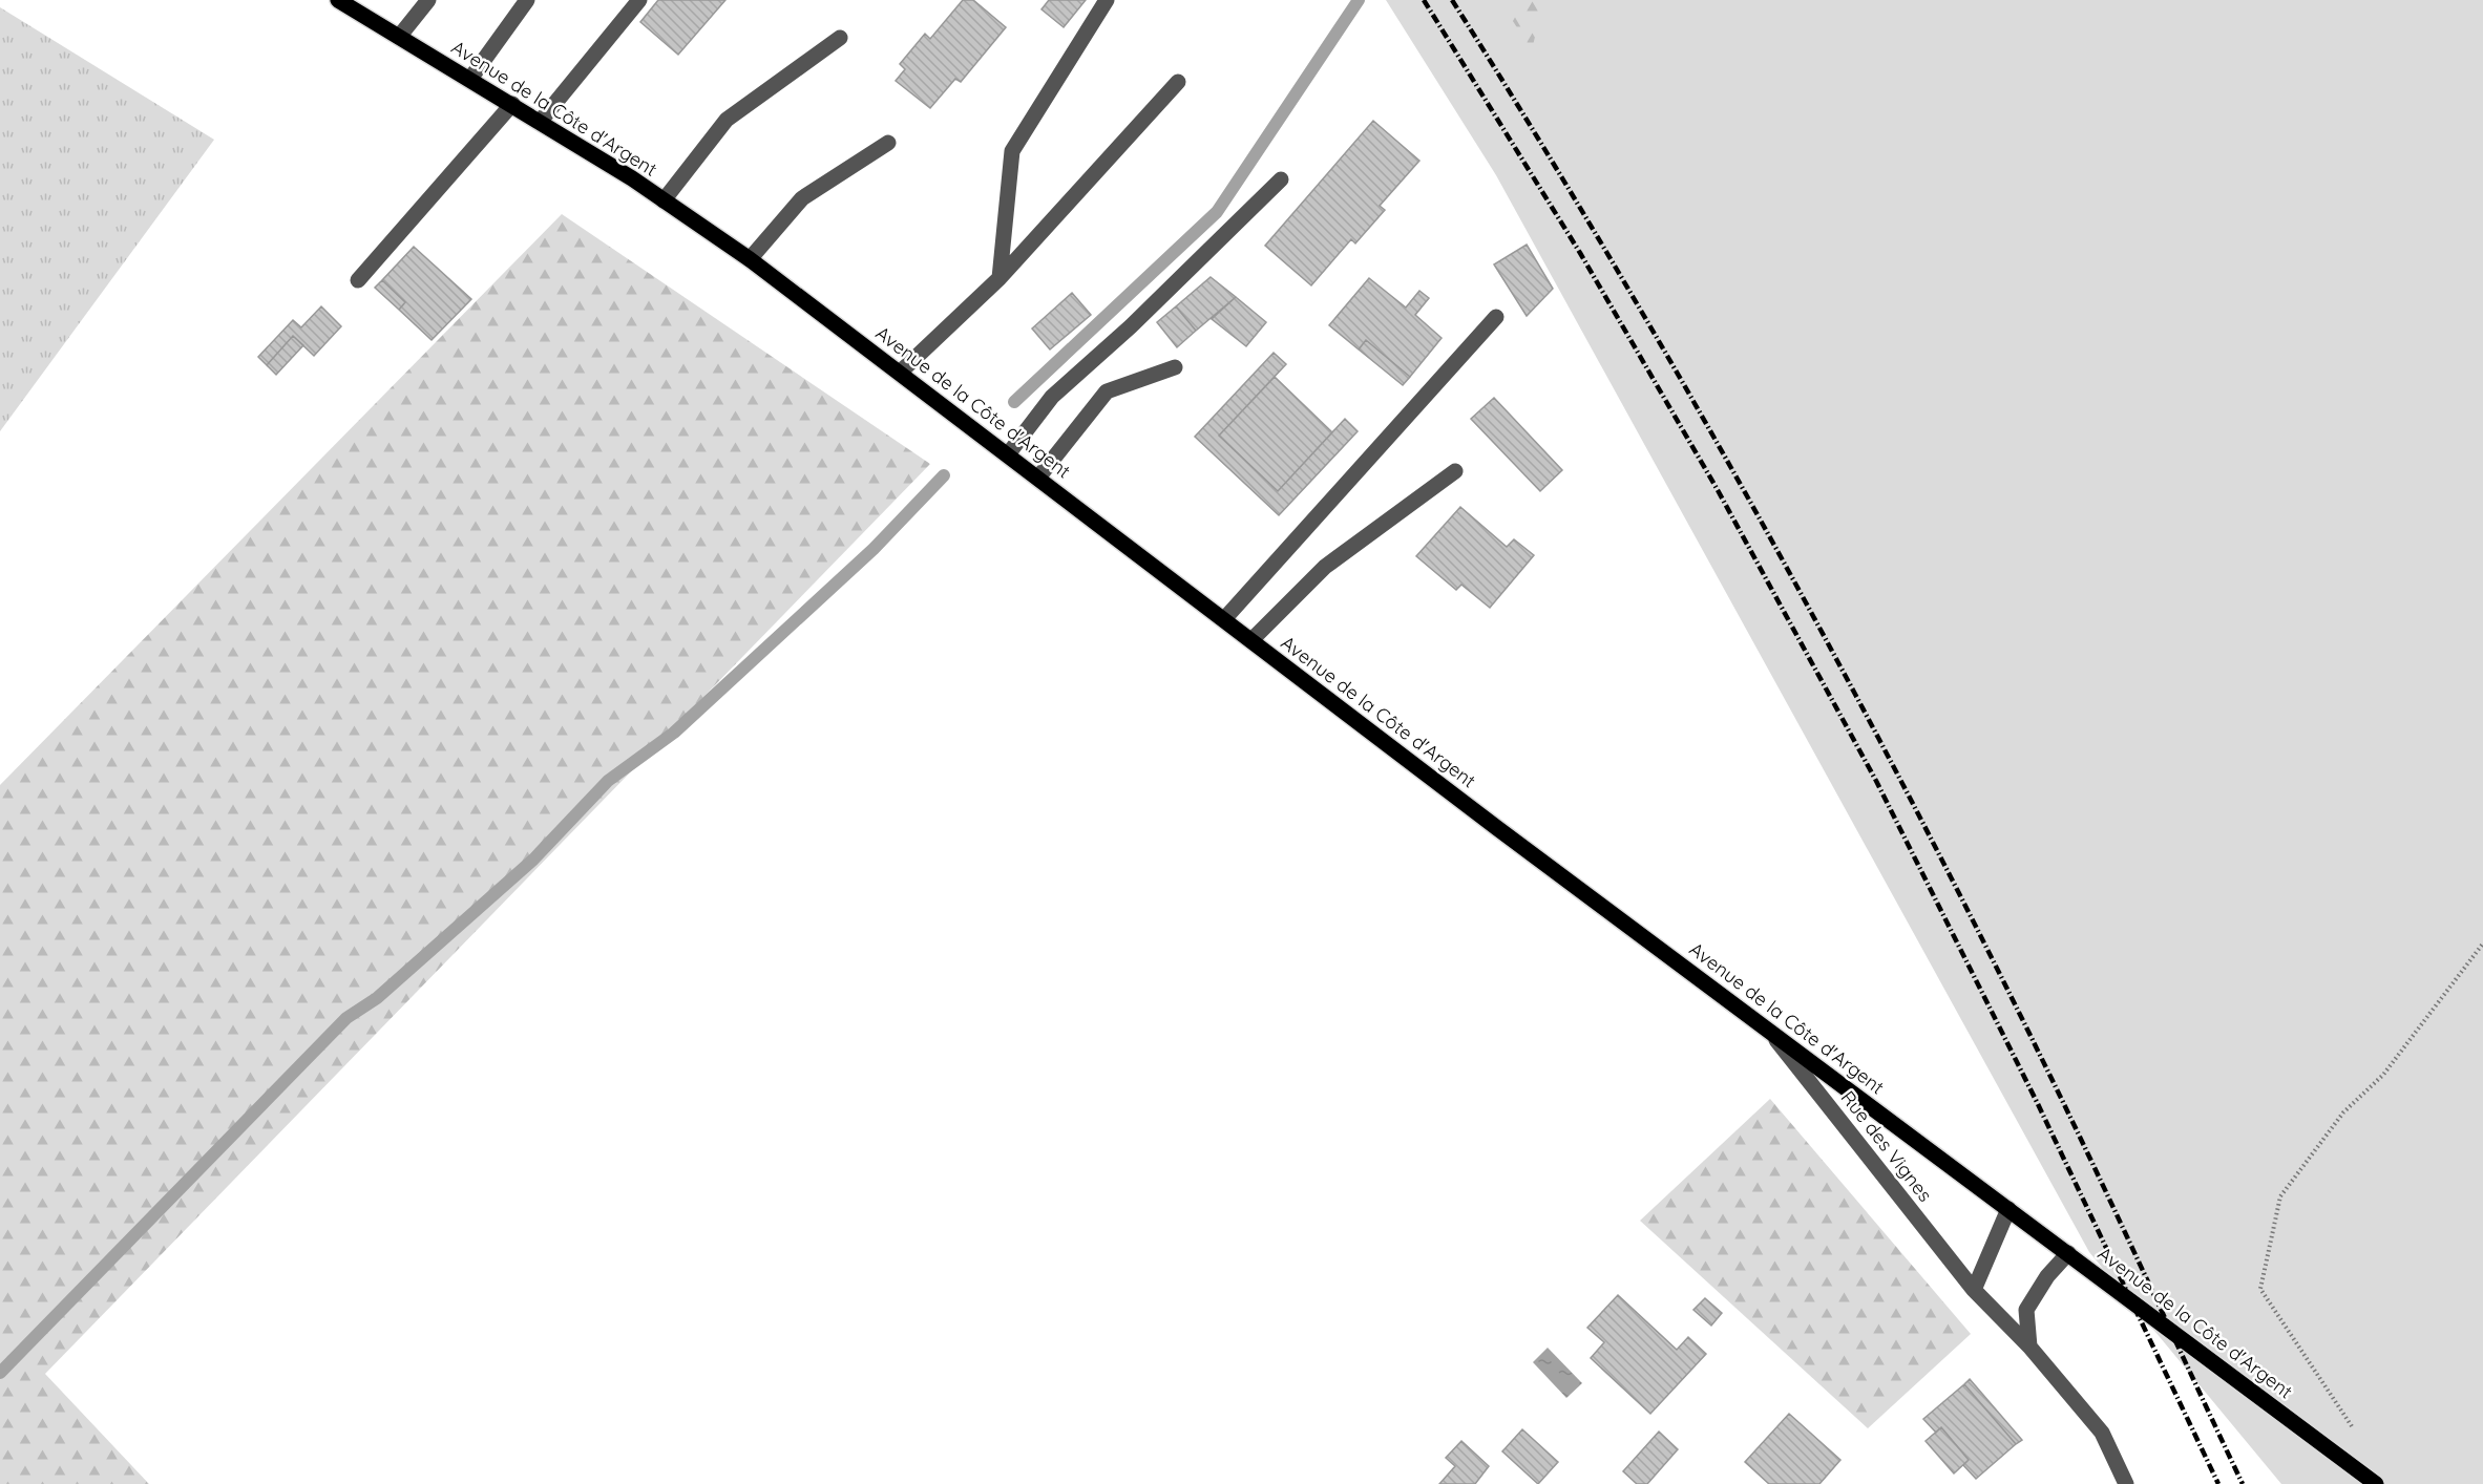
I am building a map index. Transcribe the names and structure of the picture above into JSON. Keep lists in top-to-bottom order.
{
  "streets": {
    "main road": ["Avenue de la Côte d'Argent"],
    "street": ["Rue des Vignes"]
  },
  "crossings": [
    ["Avenue de la Côte d'Argent", "Rue des Vignes"]
  ]
}
